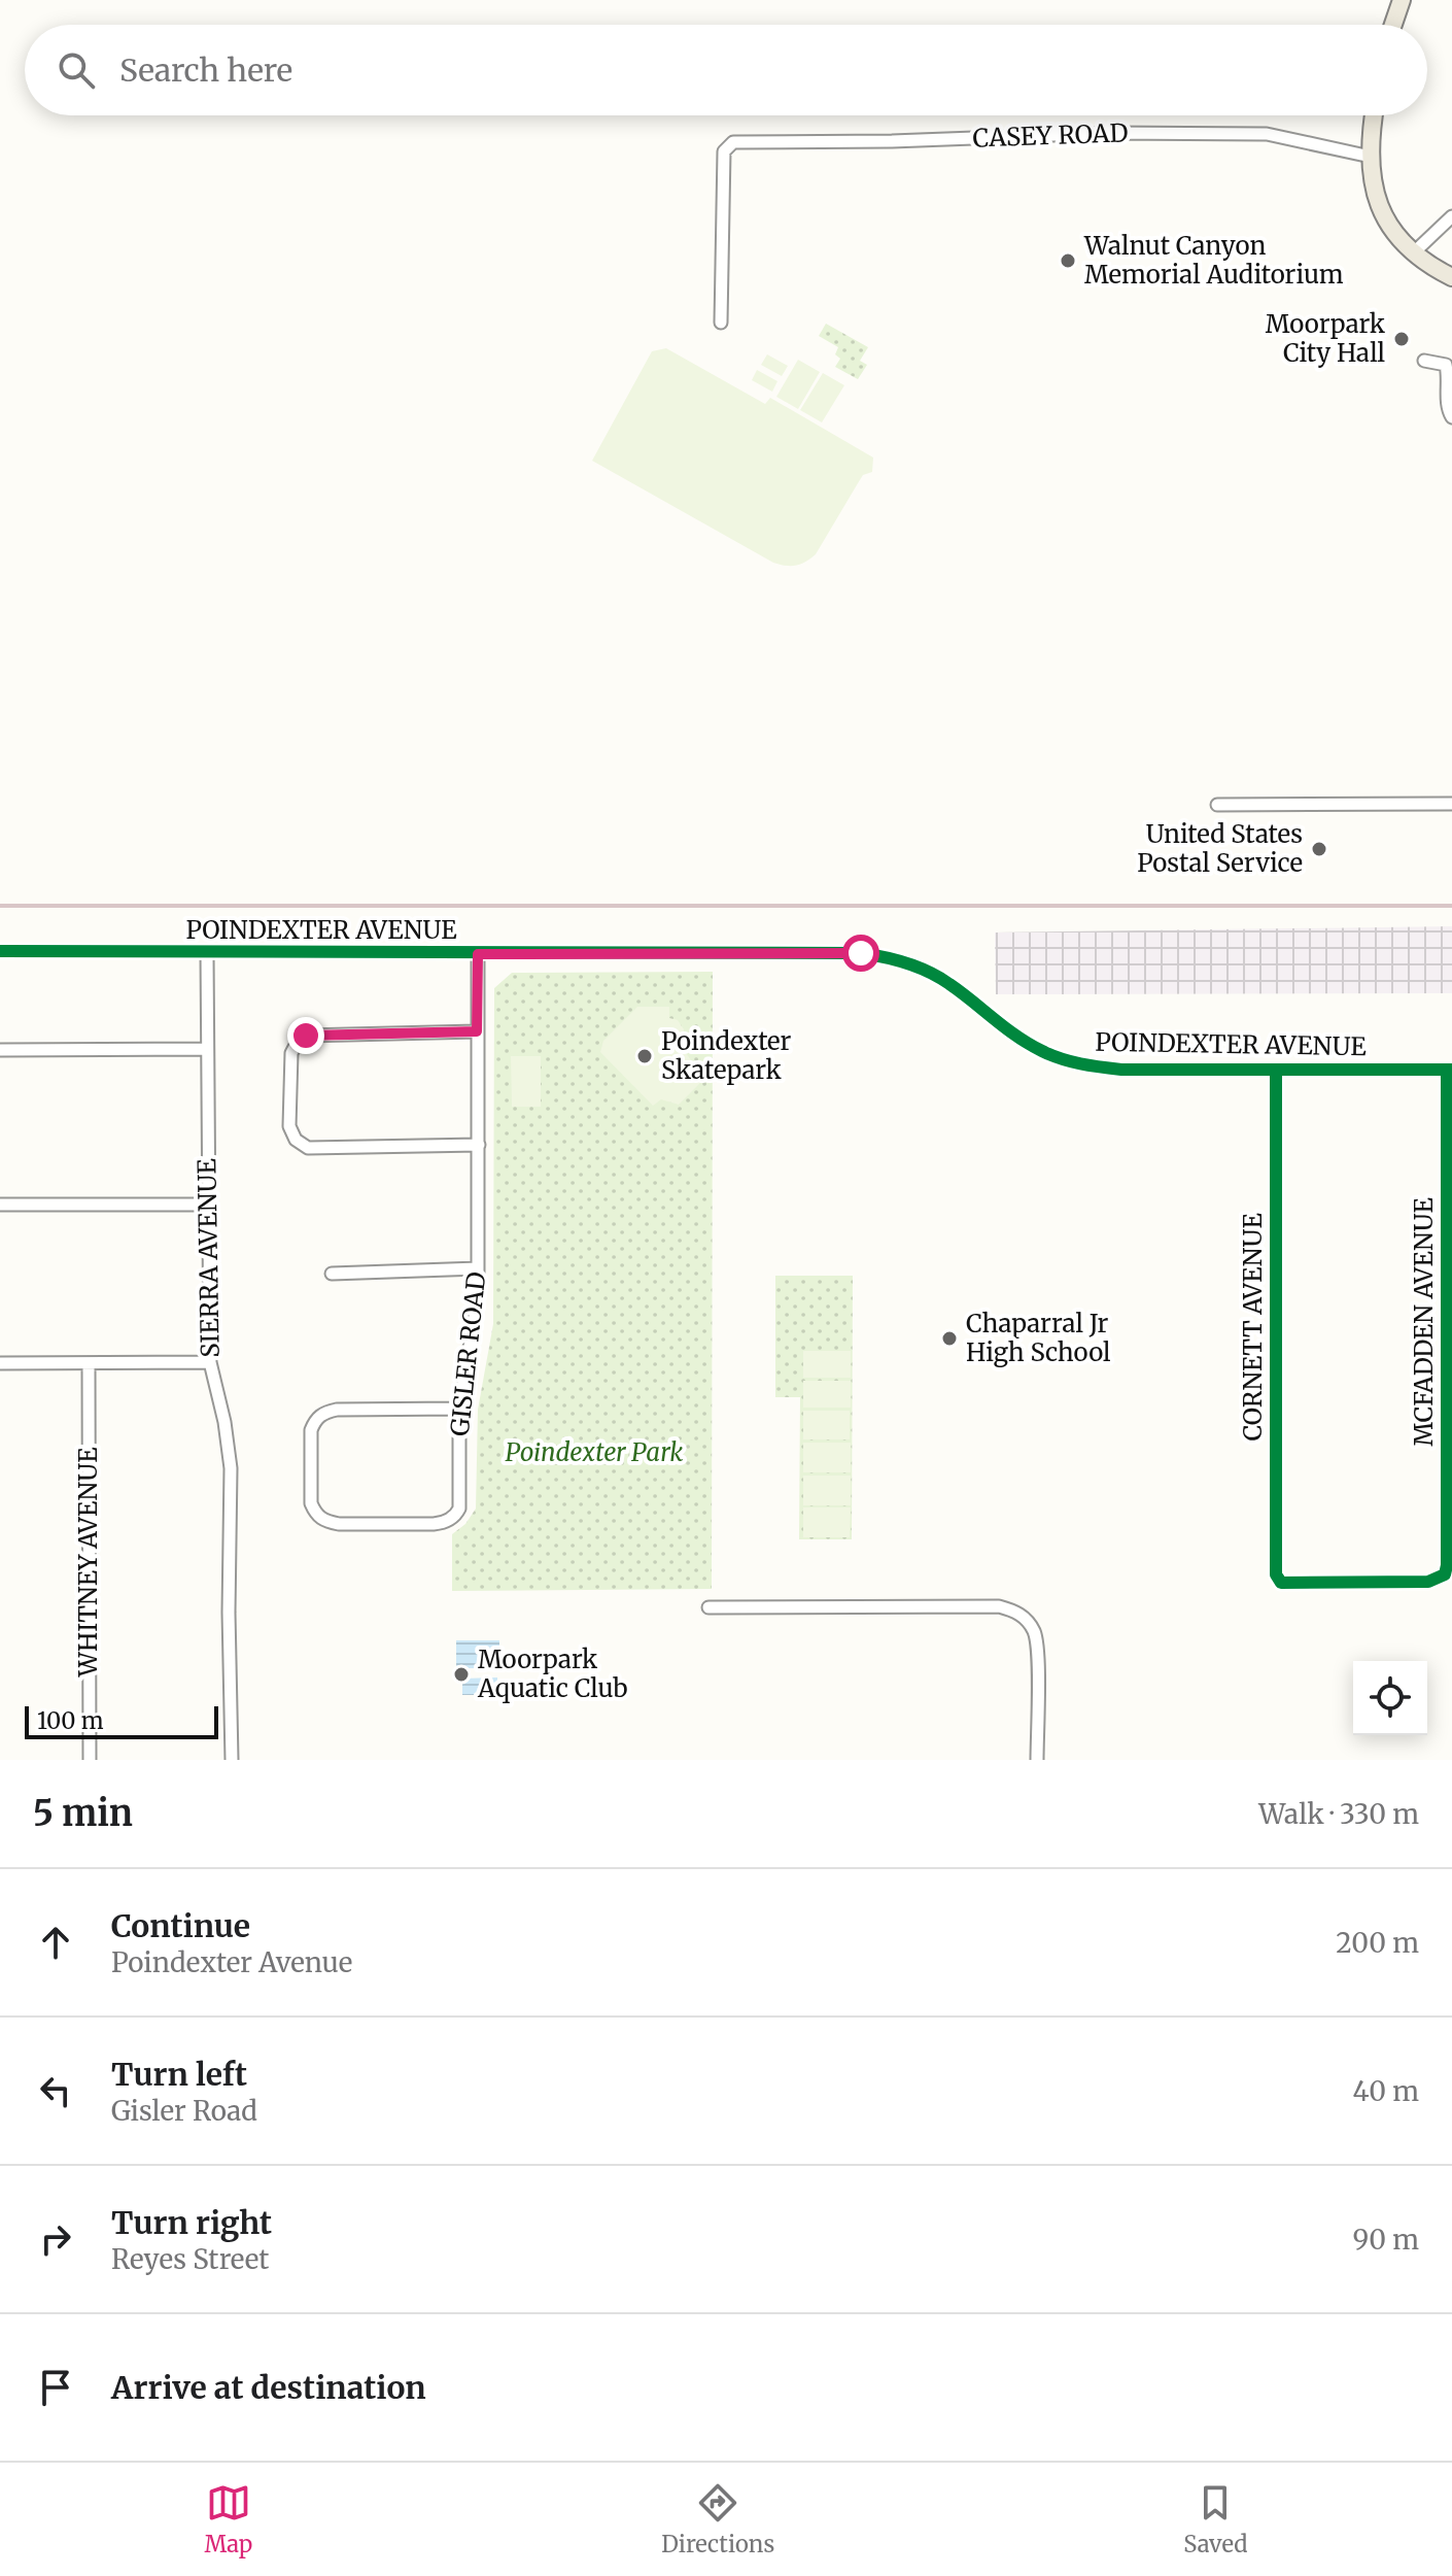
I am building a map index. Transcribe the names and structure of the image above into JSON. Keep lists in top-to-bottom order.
{
  "streets": {
    "street": [
      "CASEY ROAD",
      "POINDEXTER AVENUE",
      "SIERRA AVENUE",
      "MCFADDEN AVENUE",
      "CORNETT AVENUE",
      "GISLER ROAD",
      "WHITNEY AVENUE"
    ]
  },
  "crossings": [
    ["POINDEXTER AVENUE", "SIERRA AVENUE"],
    ["POINDEXTER AVENUE", "MCFADDEN AVENUE"],
    ["POINDEXTER AVENUE", "CORNETT AVENUE"],
    ["POINDEXTER AVENUE", "GISLER ROAD"],
    ["MCFADDEN AVENUE", "CORNETT AVENUE"]
  ],
  "parks": ["Poindexter Park"],
  "places": [
    "Walnut Canyon Memorial Auditorium",
    "Moorpark City Hall",
    "United States Postal Service",
    "Poindexter Skatepark",
    "Chaparral Jr High School",
    "Moorpark Aquatic Club"
  ],
  "scale_bar": "100 m",
  "page": {
    "search": "Search here",
    "scale": "100 m",
    "heading": ["5 min", "Walk · 330 m"],
    "list": [
      ["Continue", "Poindexter Avenue", "200 m"],
      ["Turn left", "Gisler Road", "40 m"],
      ["Turn right", "Reyes Street", "90 m"],
      "Arrive at destination"
    ],
    "nav": ["Map", "Directions", "Saved"]
  }
}
